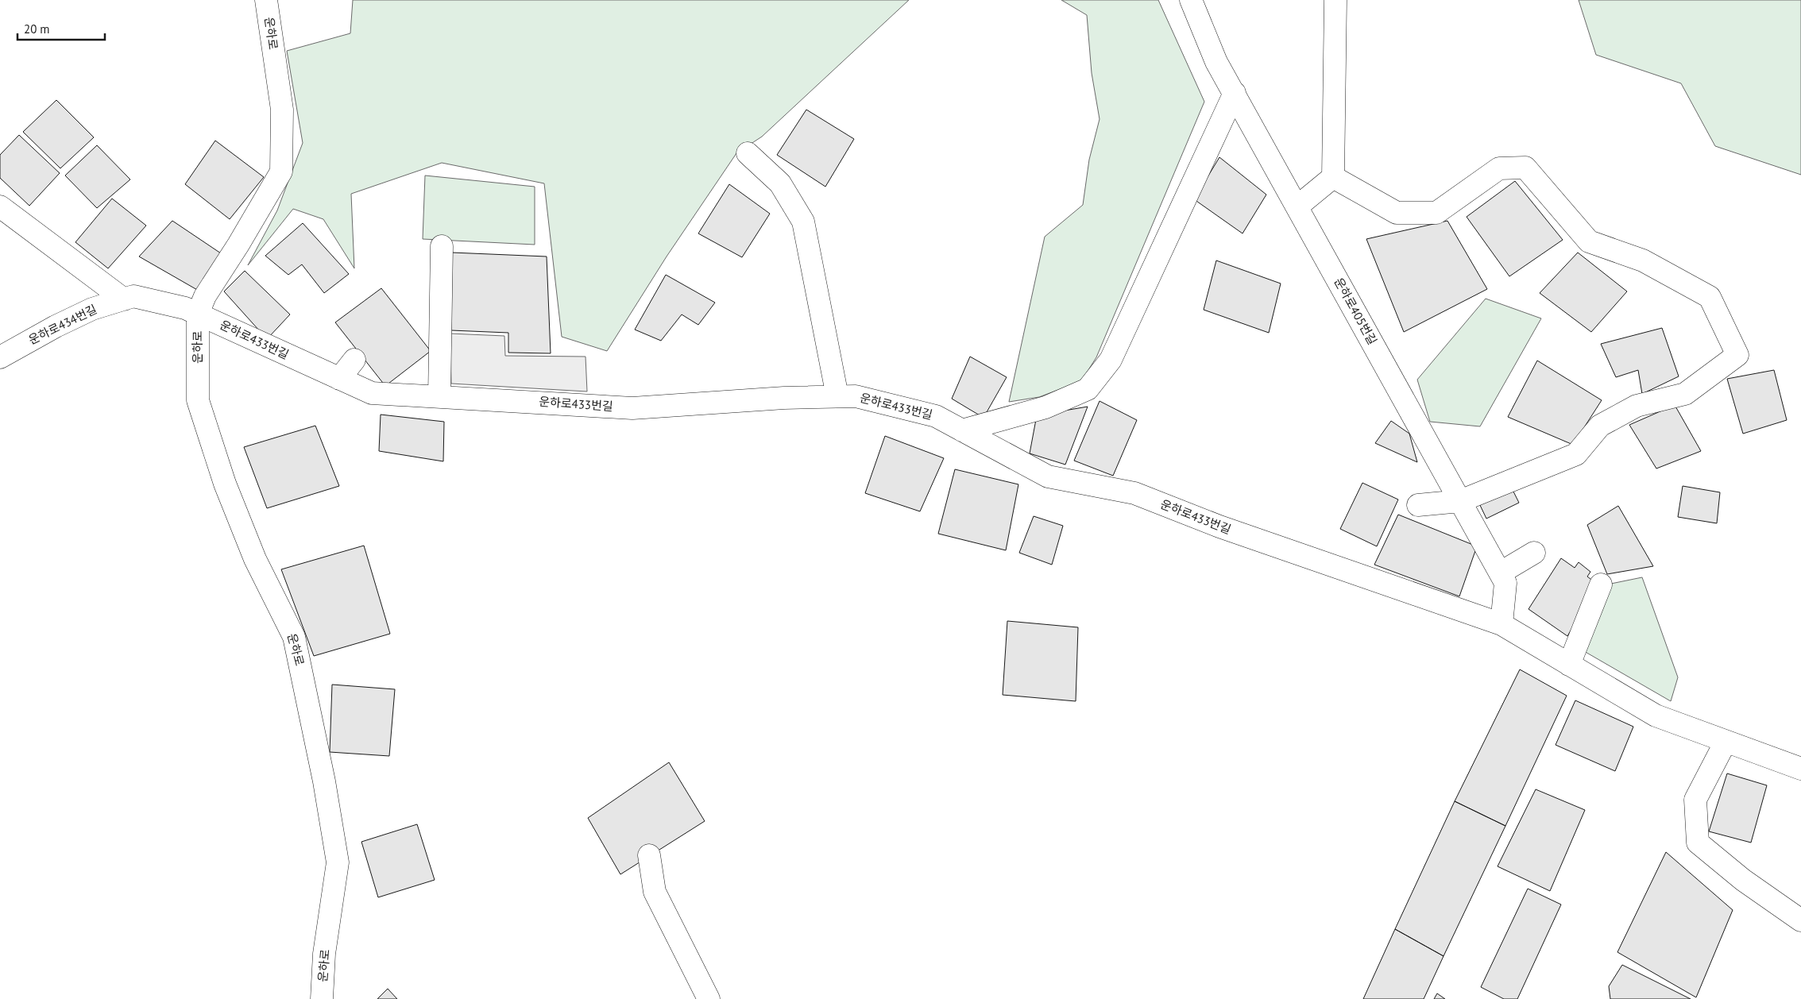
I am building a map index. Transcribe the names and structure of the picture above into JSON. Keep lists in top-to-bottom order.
{
  "streets": {
    "street": [
      "운하로",
      "운하로405번길",
      "운하로434번길",
      "운하로433번길"
    ]
  },
  "crossings": [
    ["운하로", "운하로434번길"],
    ["운하로", "운하로433번길"],
    ["운하로405번길", "운하로433번길"],
    ["운하로434번길", "운하로433번길"]
  ],
  "scale_bar": "20 m"
}
